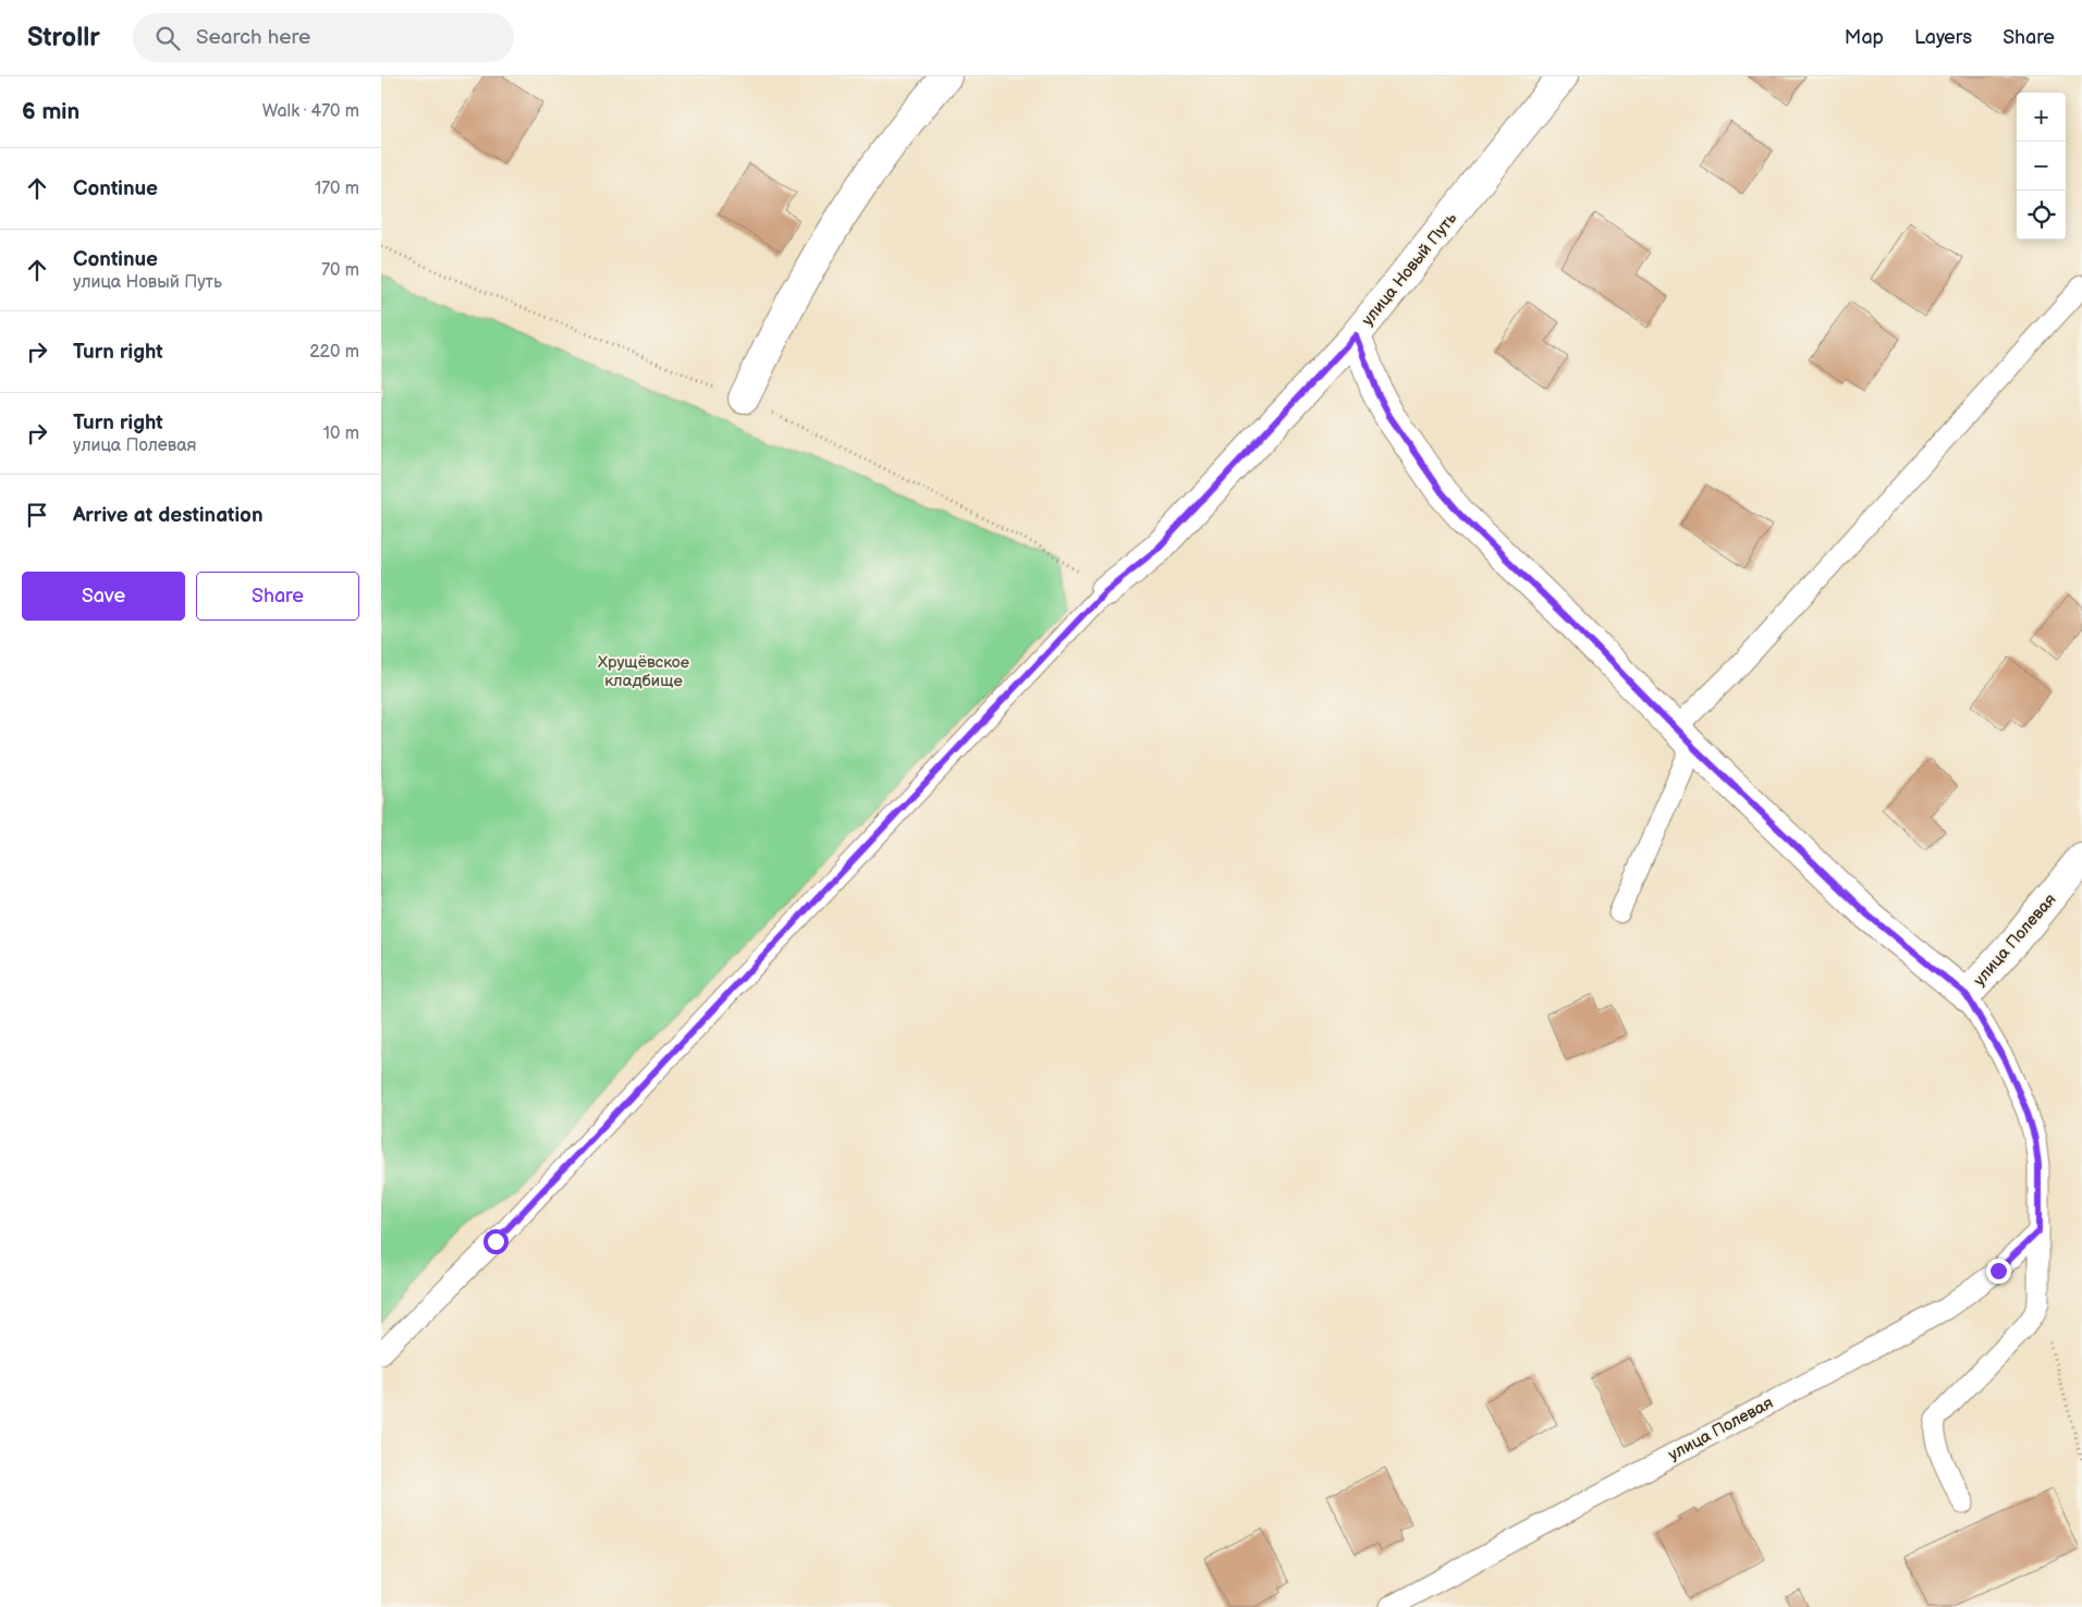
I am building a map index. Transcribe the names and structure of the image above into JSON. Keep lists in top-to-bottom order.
{
  "streets": {
    "street": ["улица Новый Путь", "улица Полевая"]
  },
  "parks": ["Хрущёвское кладбище"],
  "page": {
    "header": "Strollr",
    "search": "Search here",
    "nav": ["Map", "Layers", "Share"],
    "heading": ["6 min", "Walk · 470 m"],
    "map_buttons": ["+", "−"],
    "list": [
      ["Continue", "170 m"],
      ["Continue", "улица Новый Путь", "70 m"],
      ["Turn right", "220 m"],
      ["Turn right", "улица Полевая", "10 m"],
      "Arrive at destination"
    ],
    "buttons": ["Save", "Share"]
  }
}
